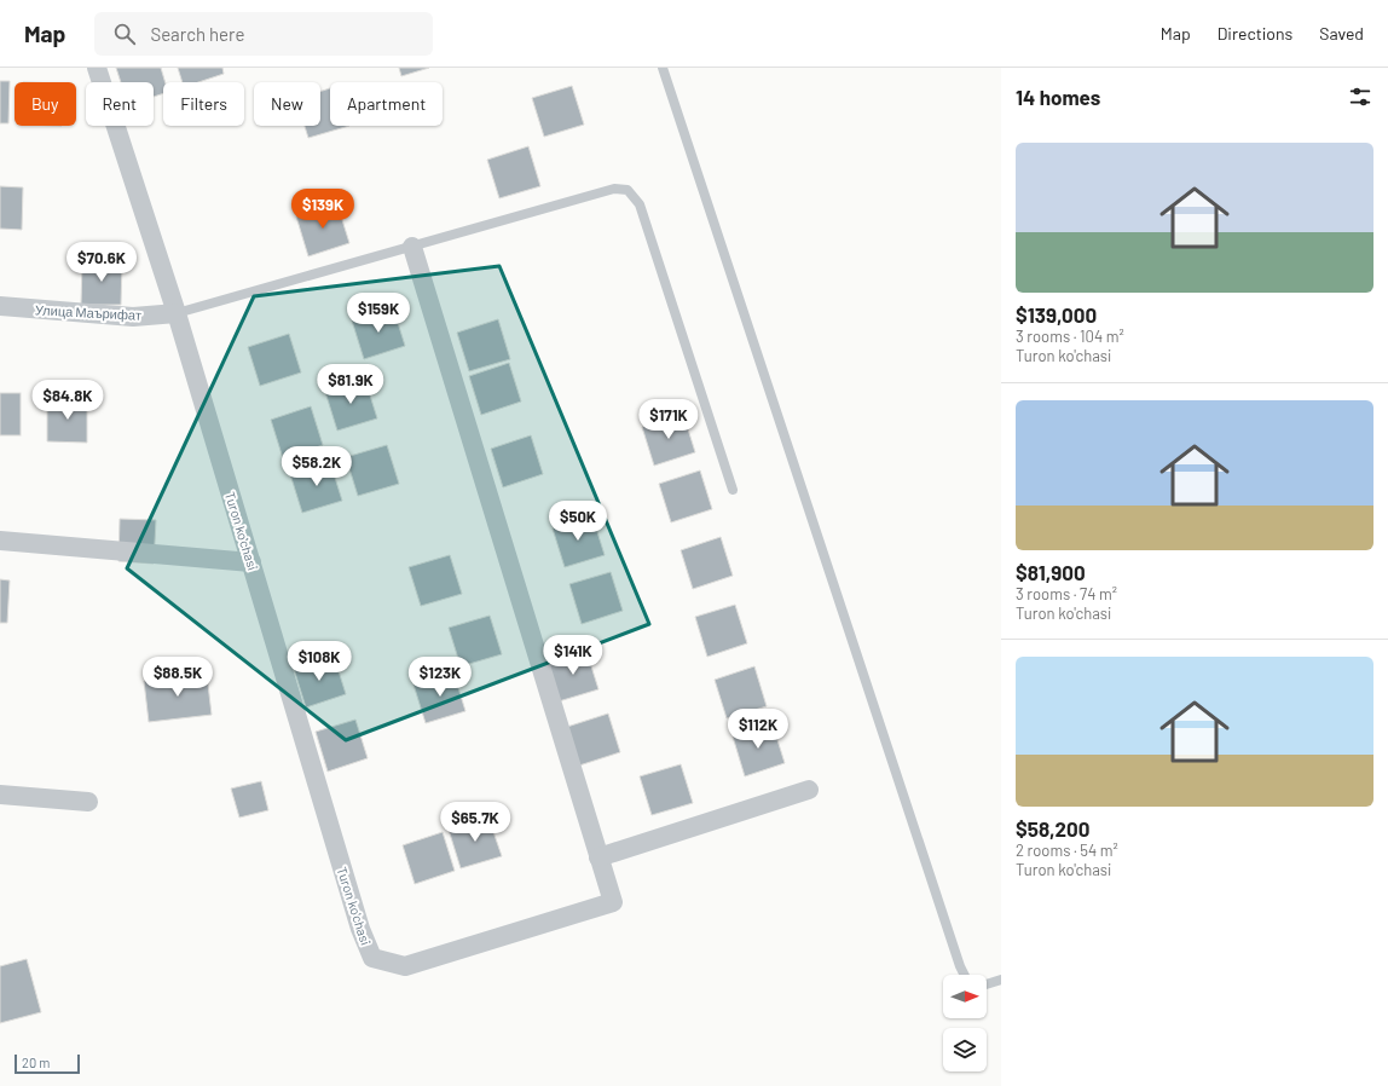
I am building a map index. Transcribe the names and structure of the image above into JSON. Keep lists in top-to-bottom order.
{
  "streets": {
    "street": ["Улица Маърифат", "Turon ko'chasi"]
  },
  "crossings": [
    ["Улица Маърифат", "Turon ko'chasi"]
  ],
  "scale_bar": "20 m",
  "north": "right",
  "page": {
    "header": "Map",
    "search": "Search here",
    "nav": ["Map", "Directions", "Saved"],
    "heading": "14 homes",
    "chip": [
      "Buy",
      "Rent",
      "Filters",
      "New",
      "Apartment"
    ],
    "list": [
      {
        "name": "$139,000",
        "note": "3 rooms · 104 m² · Turon ko'chasi"
      },
      {
        "name": "$81,900",
        "note": "3 rooms · 74 m² · Turon ko'chasi"
      },
      {
        "name": "$58,200",
        "note": "2 rooms · 54 m² · Turon ko'chasi"
      }
    ],
    "price": [
      "$139K",
      "$70.6K",
      "$159K",
      "$81.9K",
      "$84.8K",
      "$171K",
      "$58.2K",
      "$50K",
      "$141K",
      "$108K",
      "$88.5K",
      "$123K",
      "$112K",
      "$65.7K"
    ],
    "scale": "20 m"
  }
}
